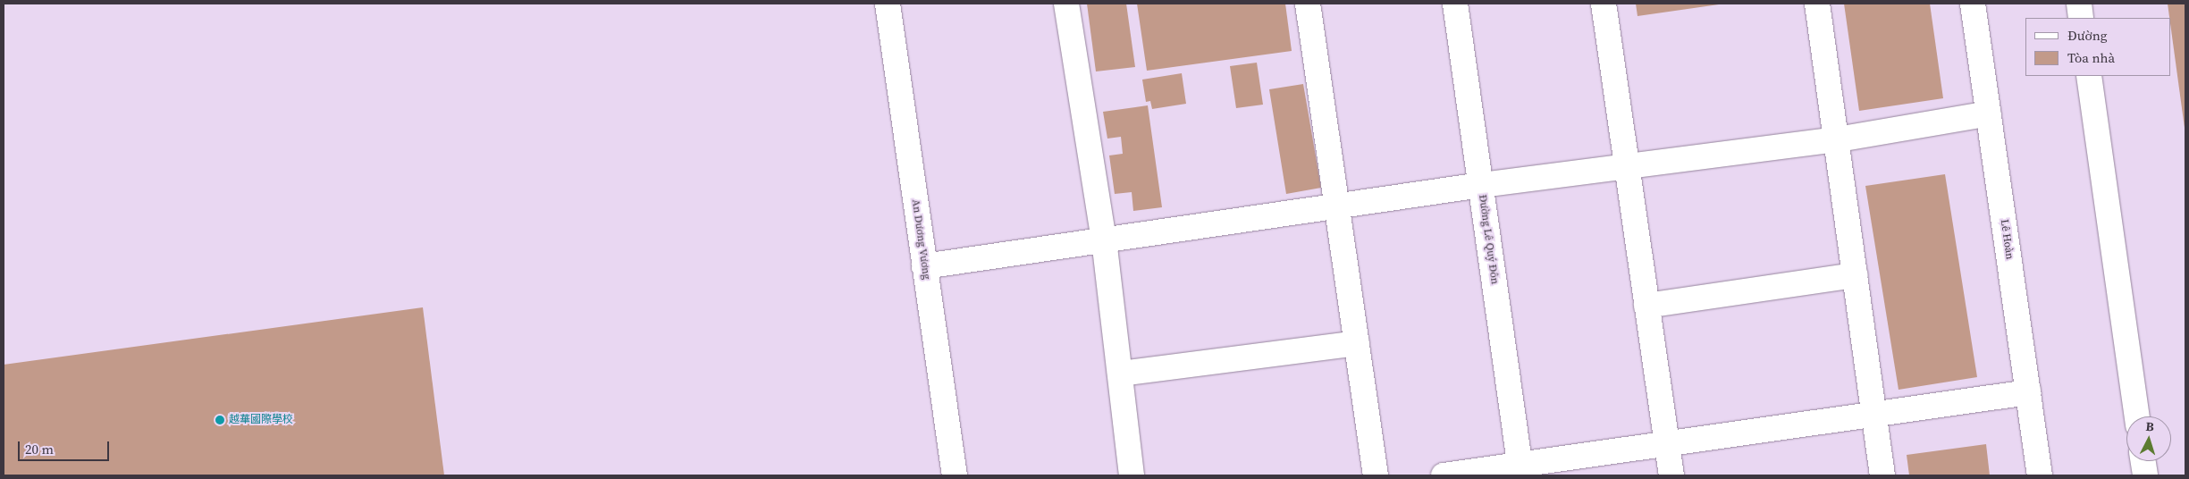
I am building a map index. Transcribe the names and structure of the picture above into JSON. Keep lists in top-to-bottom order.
{
  "streets": {
    "street": ["An Dương Vương", "Đường Lê Quý Đôn", "Lê Hoàn"]
  },
  "places": ["越華國際學校"],
  "legend": ["Đường", "Tòa nhà"],
  "scale_bar": "20 m",
  "north": "top"
}
